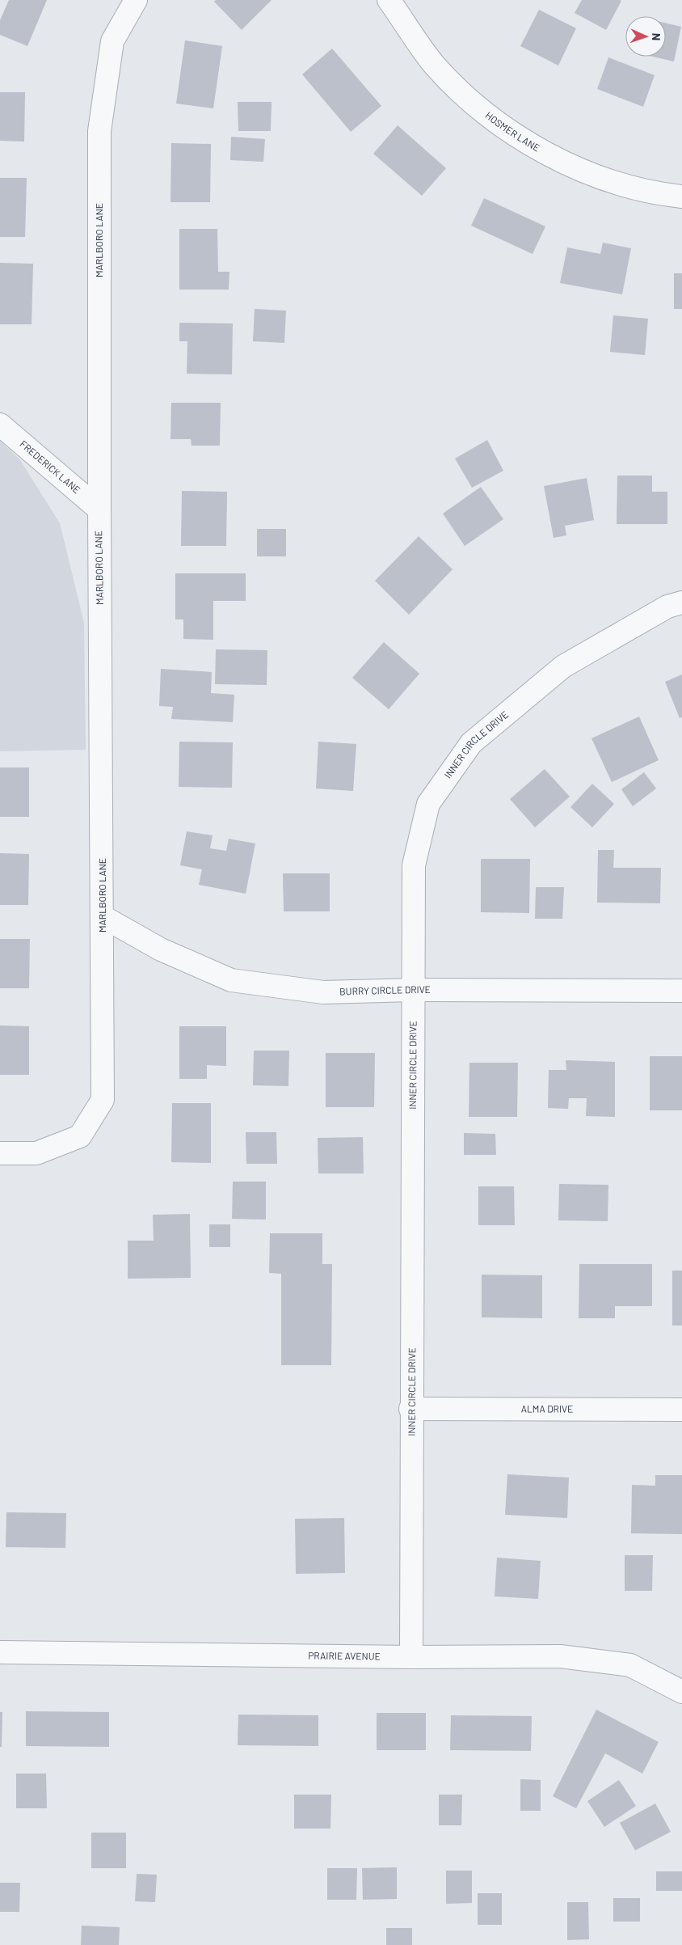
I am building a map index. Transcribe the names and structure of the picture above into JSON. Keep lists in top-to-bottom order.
{
  "streets": {
    "street": [
      "HOSMER LANE",
      "MARLBORO LANE",
      "FREDERICK LANE",
      "INNER CIRCLE DRIVE",
      "BURRY CIRCLE DRIVE",
      "ALMA DRIVE",
      "PRAIRIE AVENUE"
    ]
  },
  "crossings": [
    ["MARLBORO LANE", "FREDERICK LANE"],
    ["MARLBORO LANE", "BURRY CIRCLE DRIVE"],
    ["INNER CIRCLE DRIVE", "BURRY CIRCLE DRIVE"],
    ["INNER CIRCLE DRIVE", "ALMA DRIVE"],
    ["INNER CIRCLE DRIVE", "PRAIRIE AVENUE"]
  ],
  "north": "right"
}
